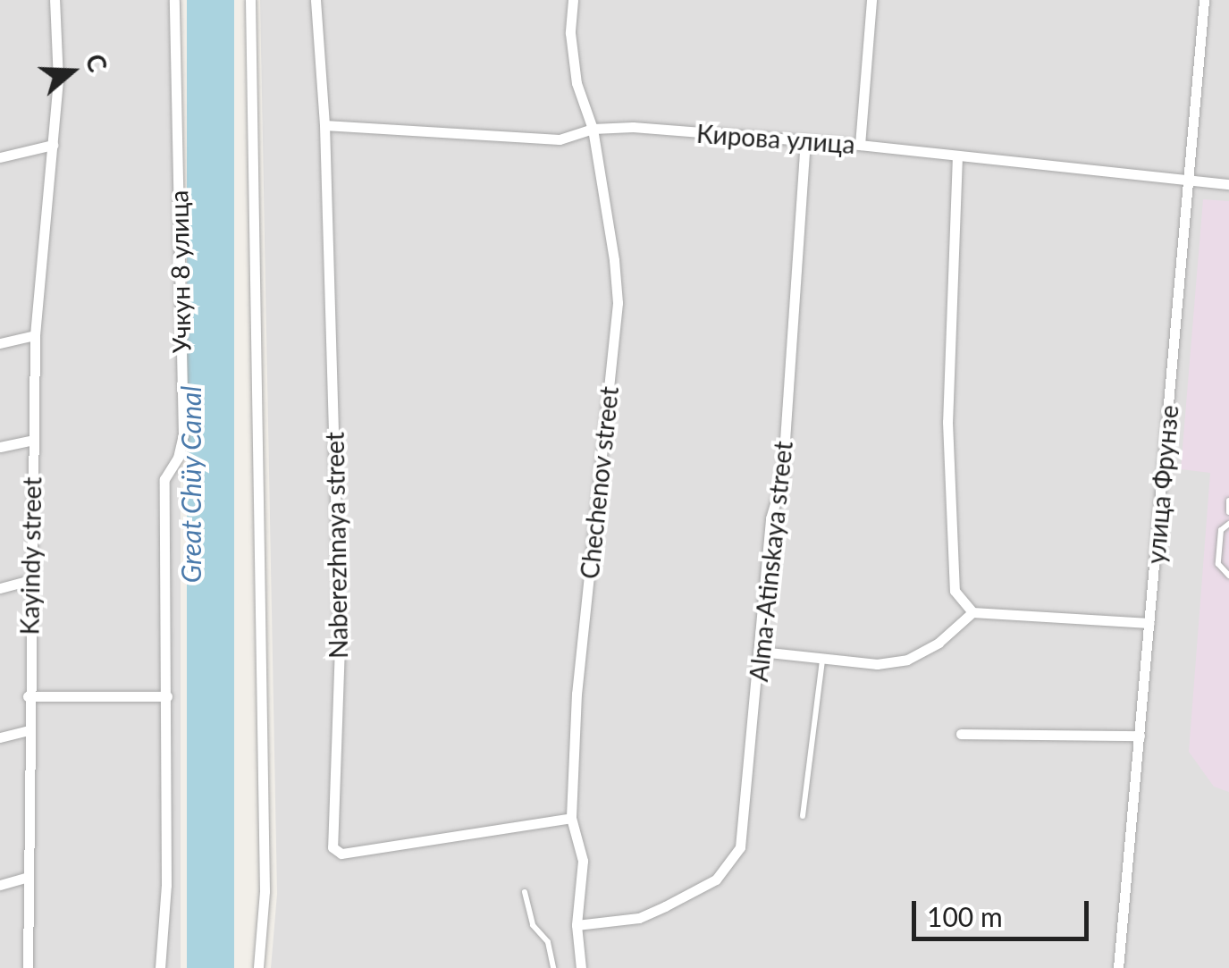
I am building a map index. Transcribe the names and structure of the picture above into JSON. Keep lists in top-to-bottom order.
{
  "streets": {
    "street": [
      "Кирова улица",
      "Учкун 8 улица",
      "Chechenov street",
      "улица Фрунзе",
      "Naberezhnaya street",
      "Kayindy street",
      "Alma-Atinskaya street"
    ]
  },
  "crossings": [
    ["Кирова улица", "Chechenov street"],
    ["Кирова улица", "улица Фрунзе"],
    ["Кирова улица", "Naberezhnaya street"],
    ["Кирова улица", "Alma-Atinskaya street"],
    ["Chechenov street", "Naberezhnaya street"],
    ["Chechenov street", "Alma-Atinskaya street"]
  ],
  "water": ["Great Chüy Canal"],
  "scale_bar": "100 m",
  "north": "right"
}
